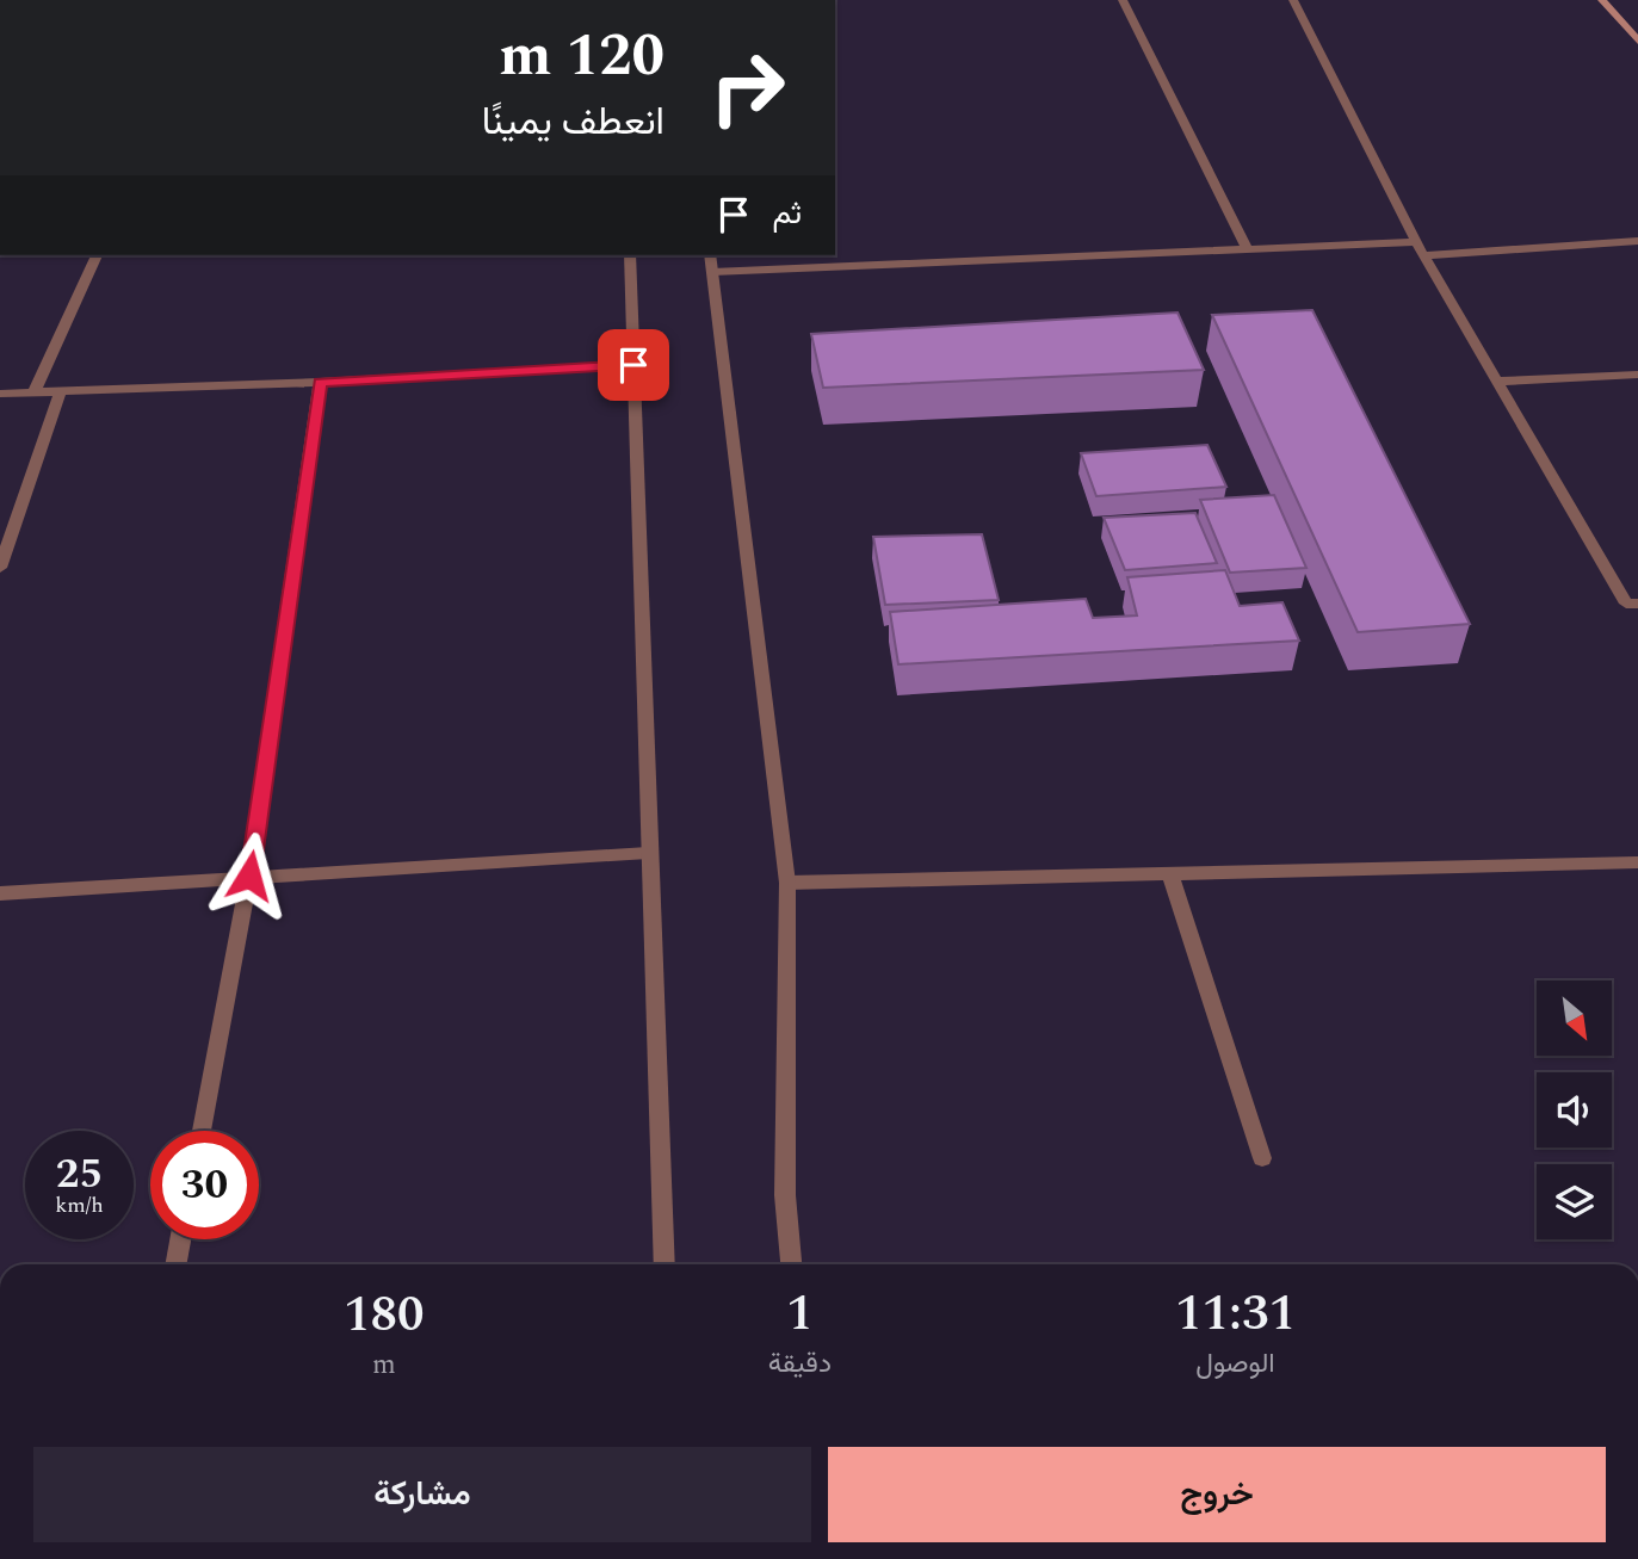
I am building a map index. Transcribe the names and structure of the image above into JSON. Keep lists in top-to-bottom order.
{
  "north": "bottom right",
  "page": {
    "turn": ["120 m", "انعطف يمينًا"],
    "then": "ثم",
    "speed": "25 km/h",
    "limit": "30",
    "eta": [
      "11:31",
      "الوصول",
      "1",
      "دقيقة",
      "180",
      "m"
    ],
    "buttons": ["خروج", "مشاركة"]
  }
}
